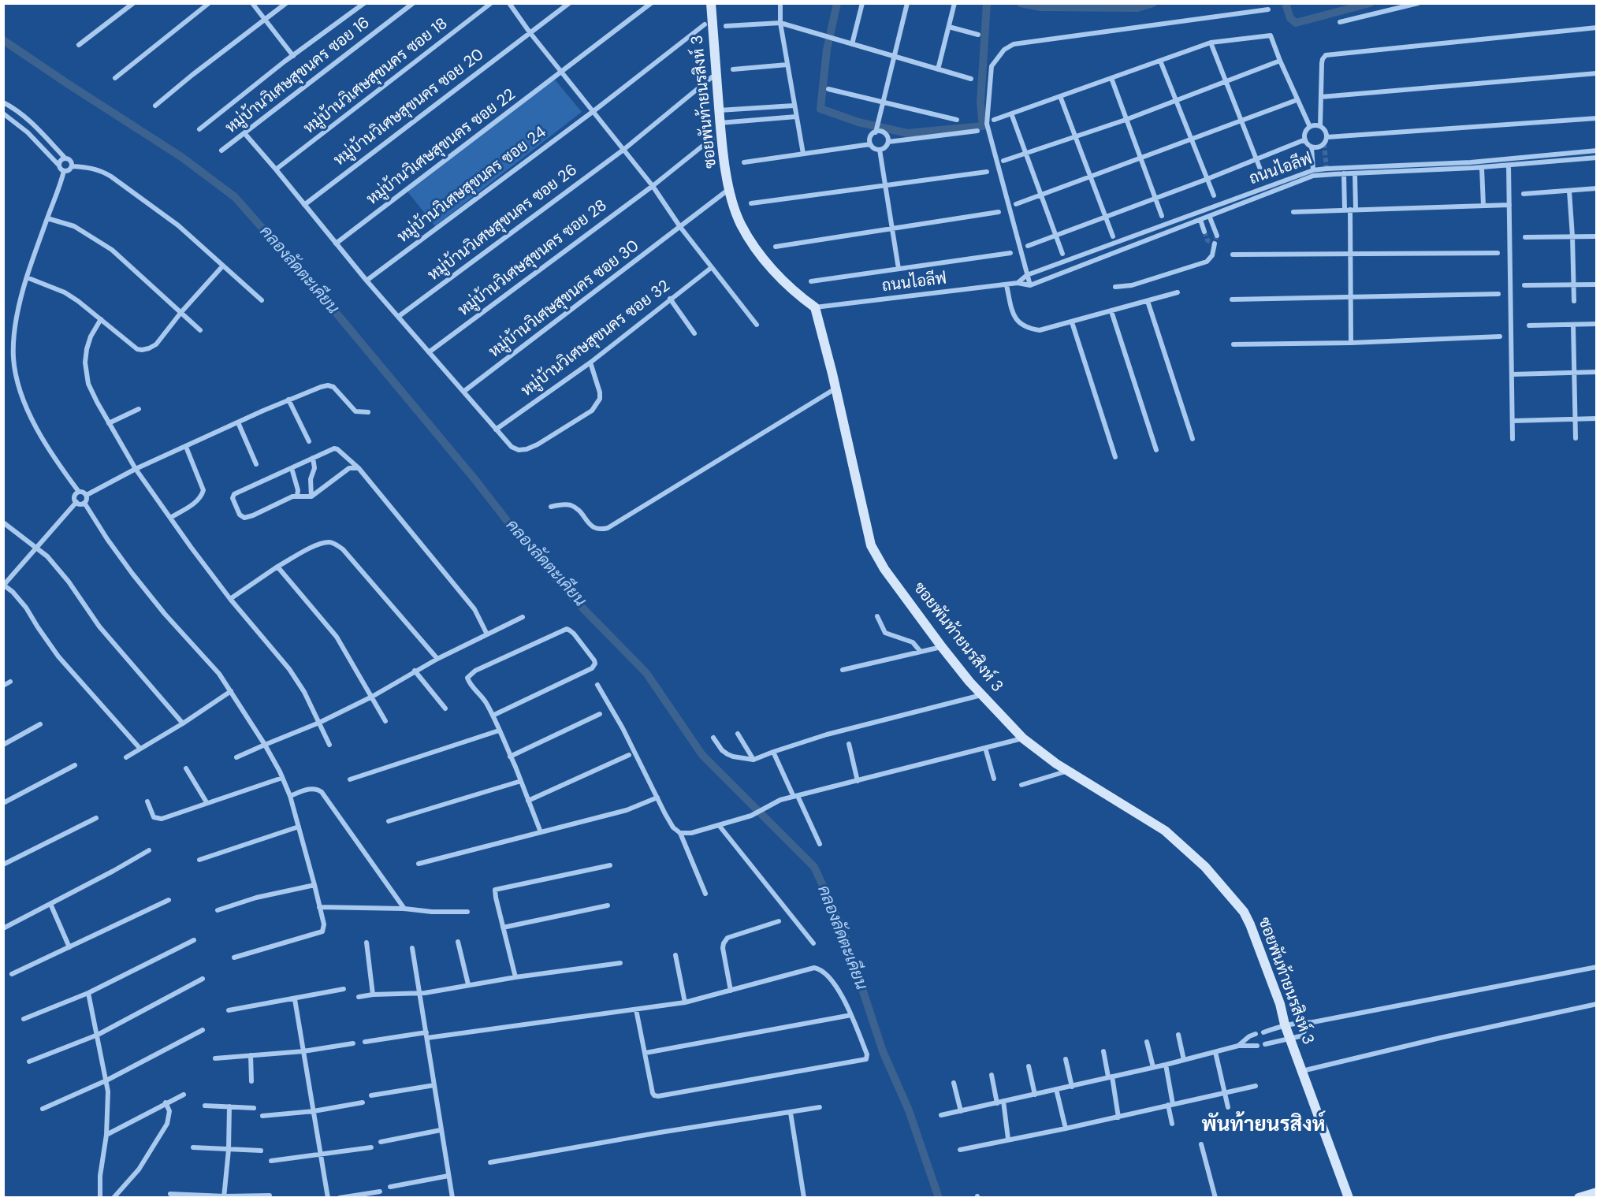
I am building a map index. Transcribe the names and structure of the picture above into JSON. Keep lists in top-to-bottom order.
{
  "streets": {
    "street": [
      "หมู่บ้านวิเศษสุขนคร ซอย 16",
      "หมู่บ้านวิเศษสุขนคร ซอย 18",
      "ซอยพันท้ายนรสิงห์ 3",
      "หมู่บ้านวิเศษสุขนคร ซอย 20",
      "หมู่บ้านวิเศษสุขนคร ซอย 22",
      "ถนนไอลีฟ",
      "หมู่บ้านวิเศษสุขนคร ซอย 24",
      "หมู่บ้านวิเศษสุขนคร ซอย 26",
      "หมู่บ้านวิเศษสุขนคร ซอย 28",
      "หมู่บ้านวิเศษสุขนคร ซอย 30",
      "หมู่บ้านวิเศษสุขนคร ซอย 32"
    ]
  },
  "crossings": [
    ["ซอยพันท้ายนรสิงห์ 3", "ถนนไอลีฟ"]
  ],
  "districts": ["พันท้ายนรสิงห์"],
  "water": ["คลองลัดตะเคียน"]
}
